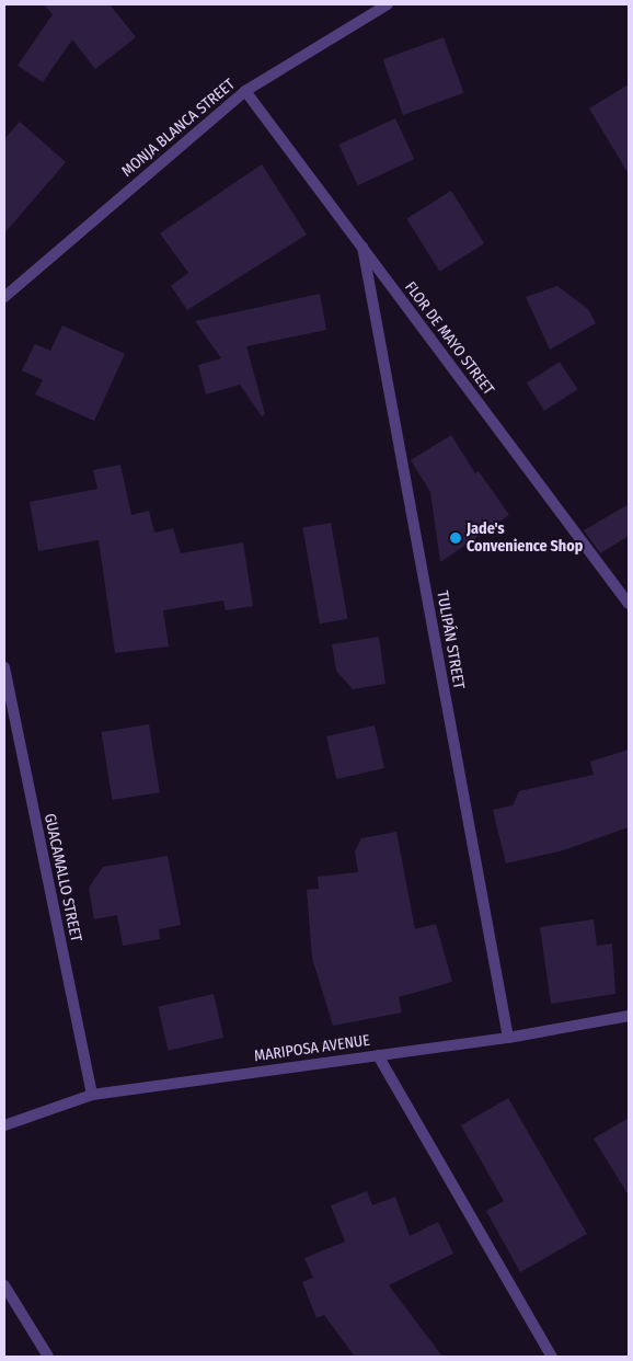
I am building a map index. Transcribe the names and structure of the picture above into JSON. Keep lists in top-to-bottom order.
{
  "streets": {
    "street": [
      "MONJA BLANCA STREET",
      "FLOR DE MAYO STREET",
      "TULIPÁN STREET",
      "GUACAMALLO STREET",
      "MARIPOSA AVENUE"
    ]
  },
  "crossings": [
    ["MONJA BLANCA STREET", "FLOR DE MAYO STREET"],
    ["FLOR DE MAYO STREET", "TULIPÁN STREET"],
    ["TULIPÁN STREET", "MARIPOSA AVENUE"],
    ["GUACAMALLO STREET", "MARIPOSA AVENUE"]
  ],
  "places": ["Jade's Convenience Shop"]
}
